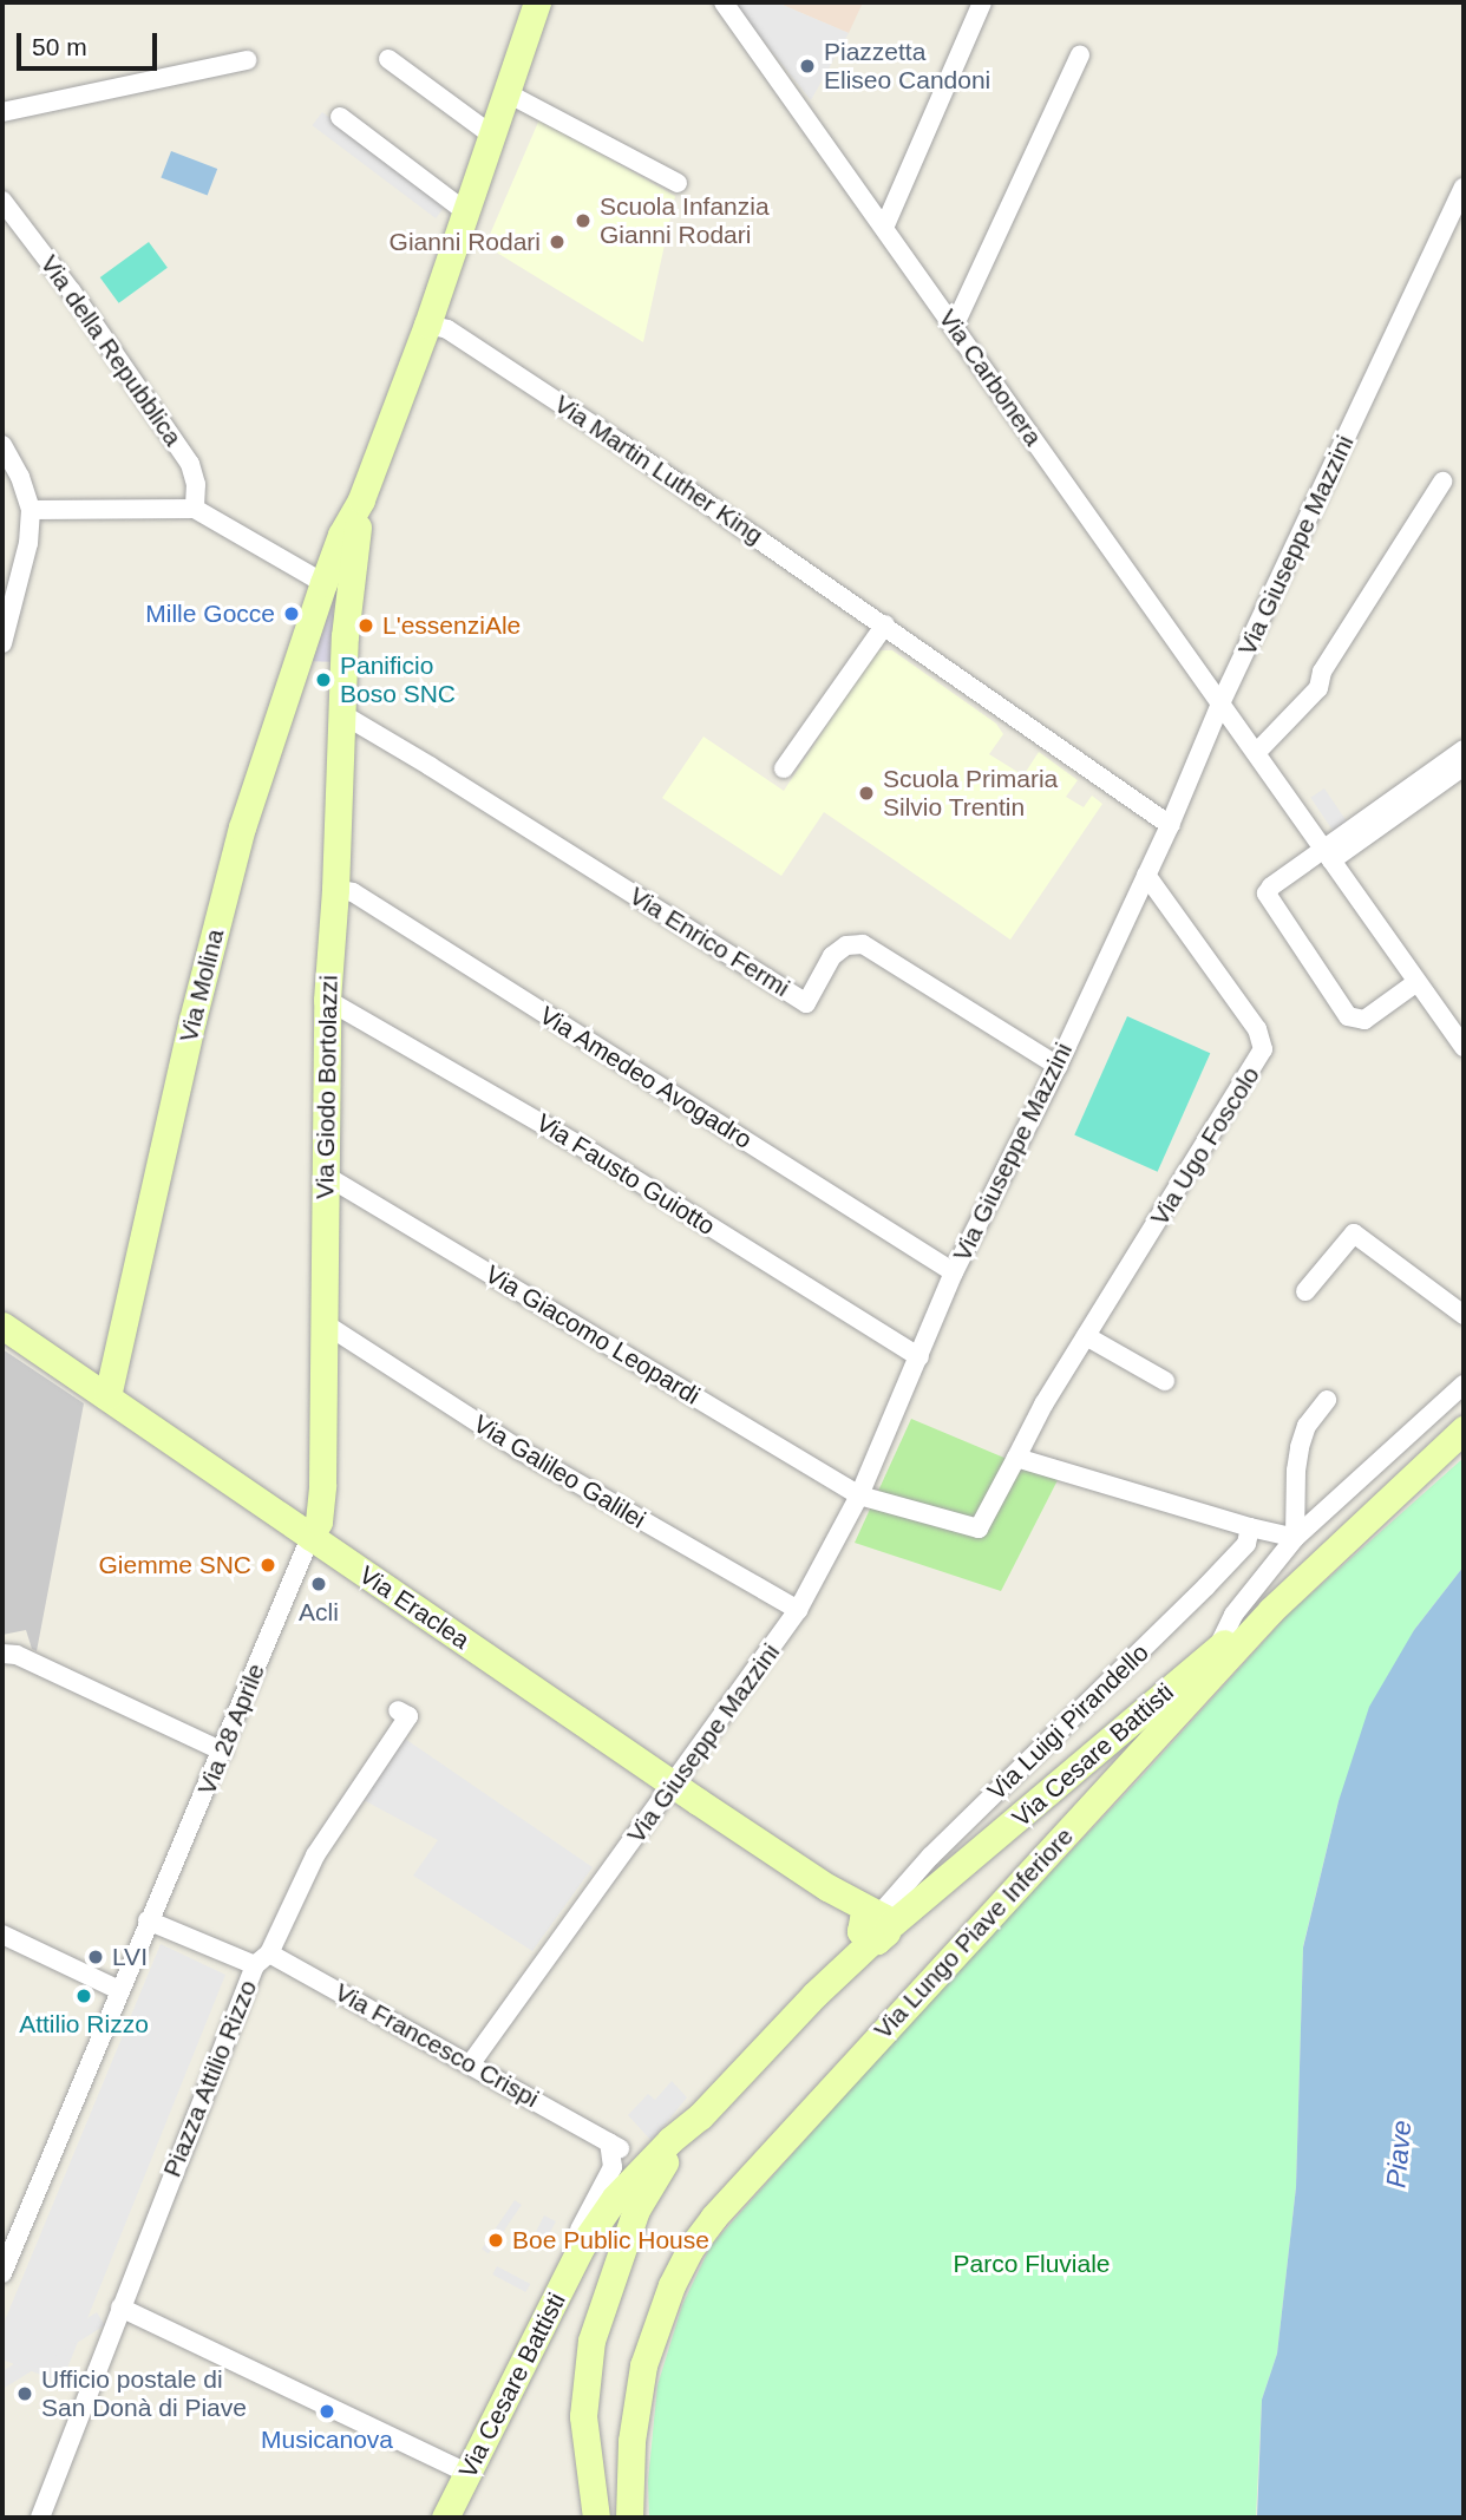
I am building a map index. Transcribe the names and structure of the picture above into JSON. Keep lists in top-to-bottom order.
{
  "streets": {
    "street": [
      "Via della Repubblica",
      "Via Carbonera",
      "Via Martin Luther King",
      "Via Giuseppe Mazzini",
      "Via Enrico Fermi",
      "Via Molina",
      "Via Amedeo Avogadro",
      "Via Giodo Bortolazzi",
      "Via Ugo Foscolo",
      "Via Fausto Guiotto",
      "Via Giacomo Leopardi",
      "Via Galileo Galilei",
      "Via Eraclea",
      "Via Luigi Pirandello",
      "Via 28 Aprile",
      "Via Cesare Battisti",
      "Via Lungo Piave Inferiore",
      "Via Francesco Crispi",
      "Piazza Attilio Rizzo"
    ]
  },
  "crossings": [
    ["Via Carbonera", "Via Giuseppe Mazzini"],
    ["Via Martin Luther King", "Via Giuseppe Mazzini"],
    ["Via Martin Luther King", "Via Giodo Bortolazzi"],
    ["Via Giuseppe Mazzini", "Via Enrico Fermi"],
    ["Via Giuseppe Mazzini", "Via Amedeo Avogadro"],
    ["Via Giuseppe Mazzini", "Via Ugo Foscolo"],
    ["Via Giuseppe Mazzini", "Via Fausto Guiotto"],
    ["Via Giuseppe Mazzini", "Via Giacomo Leopardi"],
    ["Via Giuseppe Mazzini", "Via Galileo Galilei"],
    ["Via Giuseppe Mazzini", "Via Eraclea"],
    ["Via Giuseppe Mazzini", "Via Francesco Crispi"],
    ["Via Enrico Fermi", "Via Giodo Bortolazzi"],
    ["Via Molina", "Via Giodo Bortolazzi"],
    ["Via Molina", "Via Eraclea"],
    ["Via Amedeo Avogadro", "Via Giodo Bortolazzi"],
    ["Via Giodo Bortolazzi", "Via Fausto Guiotto"],
    ["Via Giodo Bortolazzi", "Via Giacomo Leopardi"],
    ["Via Giodo Bortolazzi", "Via Galileo Galilei"],
    ["Via Giodo Bortolazzi", "Via Eraclea"],
    ["Via Giodo Bortolazzi", "Via 28 Aprile"],
    ["Via Eraclea", "Via Luigi Pirandello"],
    ["Via Eraclea", "Via 28 Aprile"],
    ["Via Eraclea", "Via Cesare Battisti"],
    ["Via Luigi Pirandello", "Via Cesare Battisti"],
    ["Via 28 Aprile", "Piazza Attilio Rizzo"],
    ["Via Cesare Battisti", "Via Lungo Piave Inferiore"],
    ["Via Cesare Battisti", "Via Francesco Crispi"],
    ["Via Francesco Crispi", "Piazza Attilio Rizzo"]
  ],
  "water": ["Piave"],
  "parks": ["Parco Fluviale"],
  "places": [
    "Piazzetta Eliseo Candoni",
    "Scuola Infanzia Gianni Rodari",
    "Gianni Rodari",
    "Mille Gocce",
    "L'essenziAle",
    "Panificio Boso SNC",
    "Scuola Primaria Silvio Trentin",
    "Giemme SNC",
    "Acli",
    "LVI",
    "Attilio Rizzo",
    "Boe Public House",
    "Ufficio postale di San Donà di Piave",
    "Musicanova"
  ],
  "scale_bar": "50 m"
}
